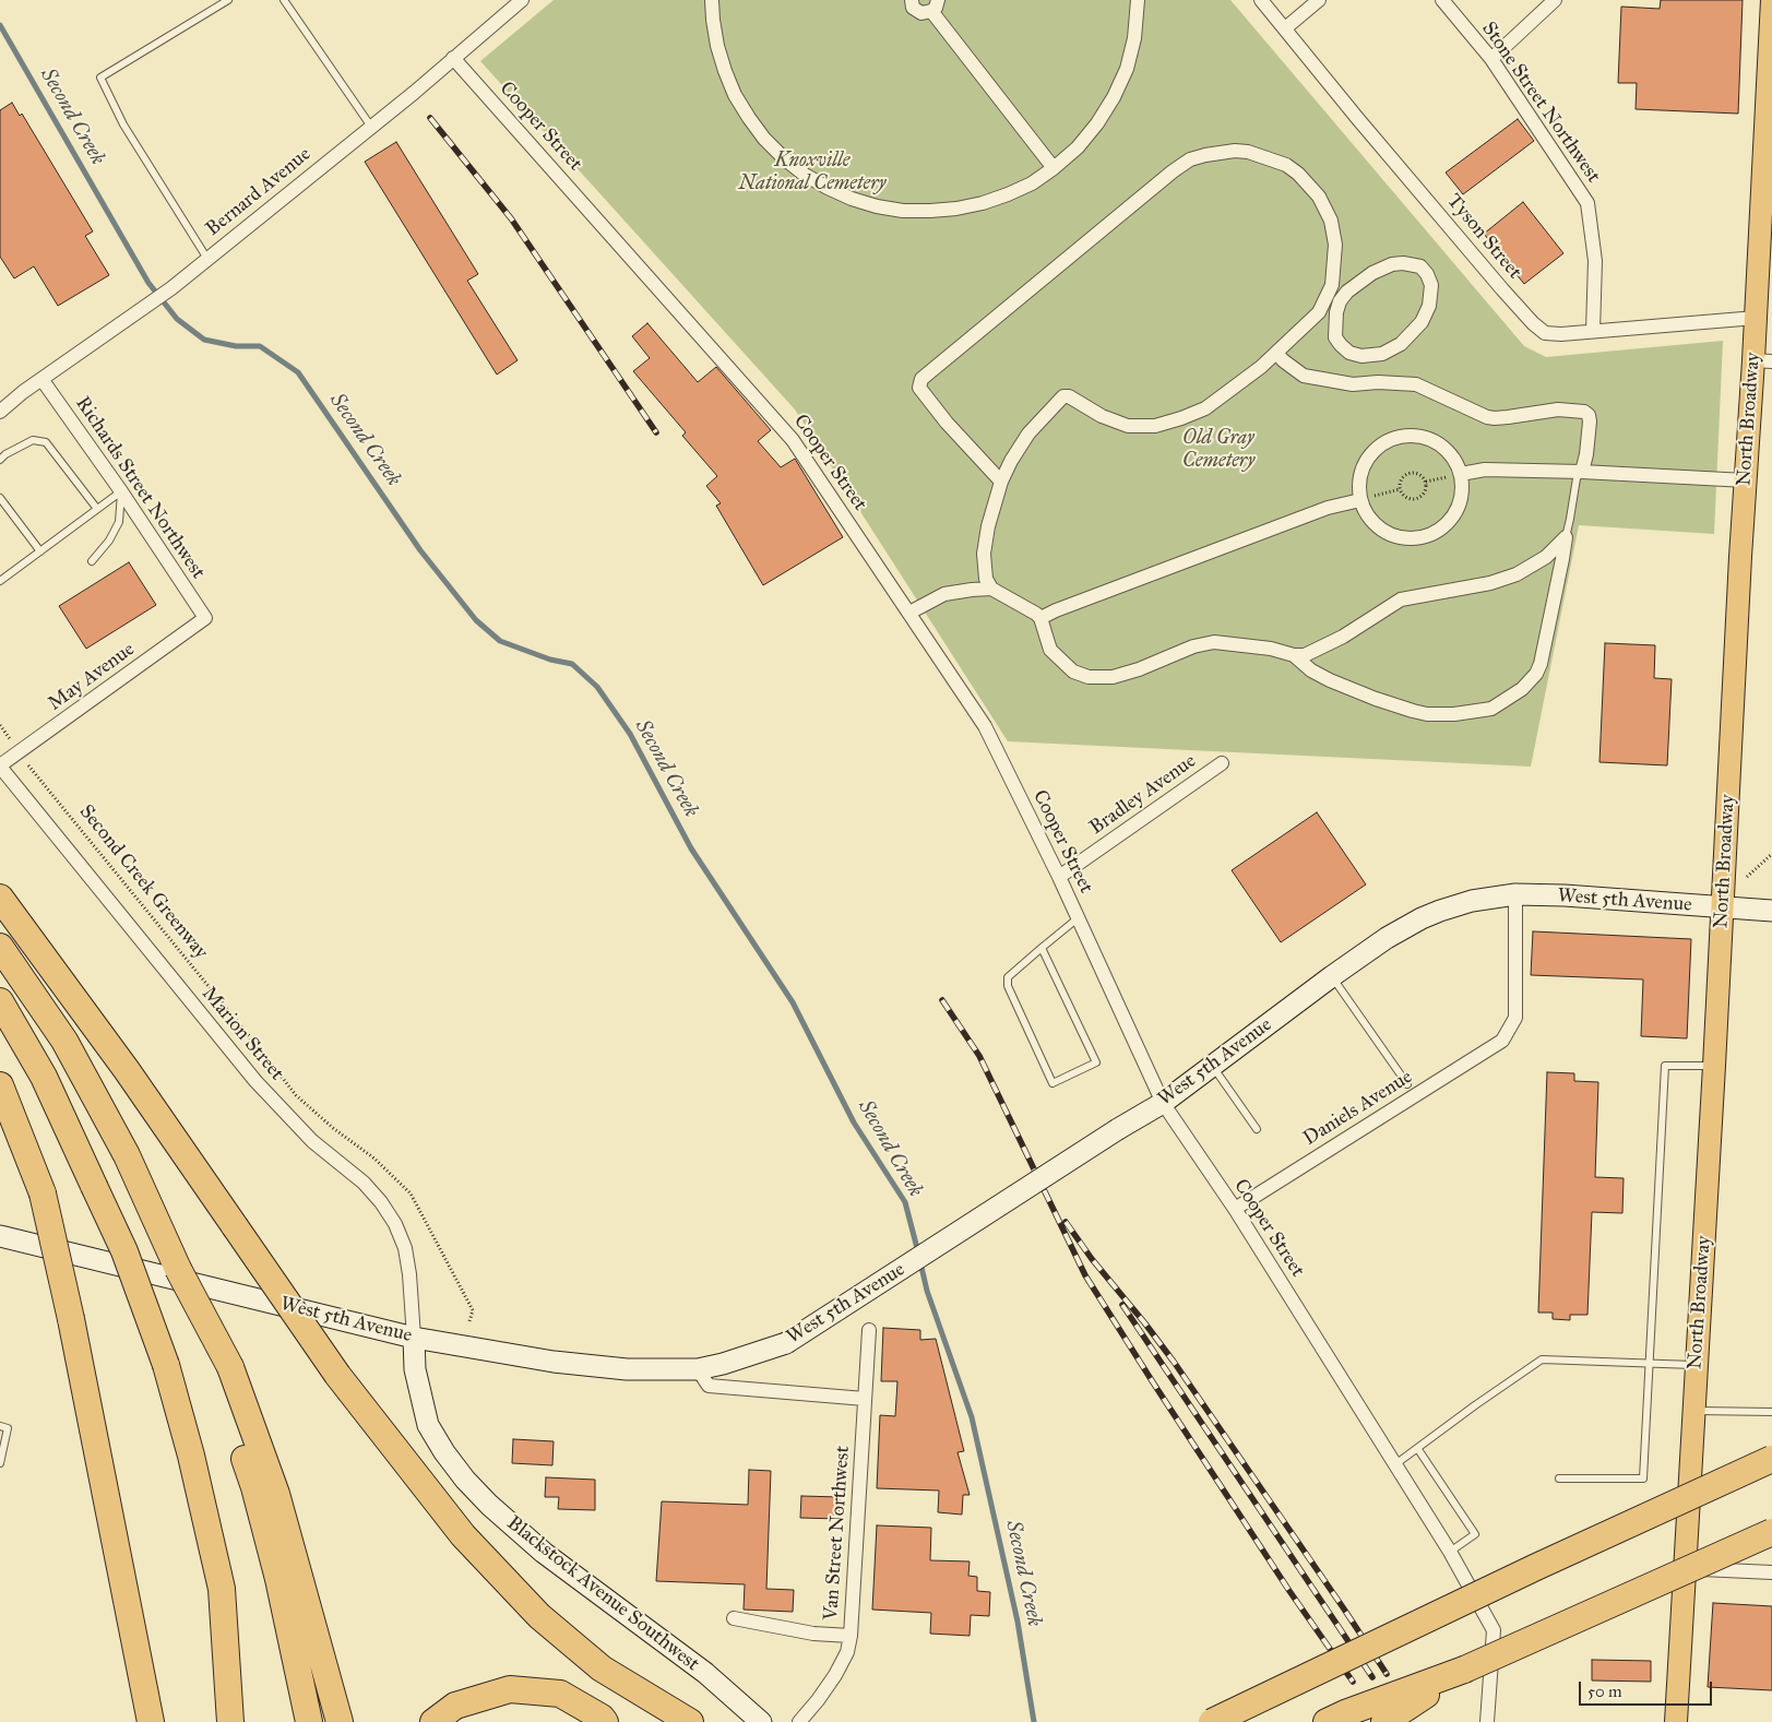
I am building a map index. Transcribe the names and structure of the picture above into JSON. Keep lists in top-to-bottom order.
{
  "streets": {
    "main road": ["North Broadway"],
    "street": [
      "Stone Street Northwest",
      "Cooper Street",
      "Bernard Avenue",
      "Tyson Street",
      "Richards Street Northwest",
      "May Avenue",
      "Bradley Avenue",
      "West 5th Avenue",
      "Marion Street",
      "Daniels Avenue",
      "Van Street Northwest",
      "Blackstock Avenue Southwest"
    ],
    "path": ["Second Creek Greenway"]
  },
  "crossings": [
    ["Stone Street Northwest", "Tyson Street"],
    ["Cooper Street", "Bernard Avenue"],
    ["Cooper Street", "Bradley Avenue"],
    ["Cooper Street", "West 5th Avenue"],
    ["Cooper Street", "Daniels Avenue"],
    ["Bernard Avenue", "Richards Street Northwest"],
    ["Tyson Street", "North Broadway"],
    ["North Broadway", "West 5th Avenue"],
    ["Richards Street Northwest", "May Avenue"],
    ["May Avenue", "Marion Street"],
    ["West 5th Avenue", "Marion Street"],
    ["West 5th Avenue", "Daniels Avenue"],
    ["West 5th Avenue", "Blackstock Avenue Southwest"],
    ["Marion Street", "Blackstock Avenue Southwest"]
  ],
  "water": ["Second Creek"],
  "parks": ["Knoxville National Cemetery", "Old Gray Cemetery"],
  "scale_bar": "50 m"
}
